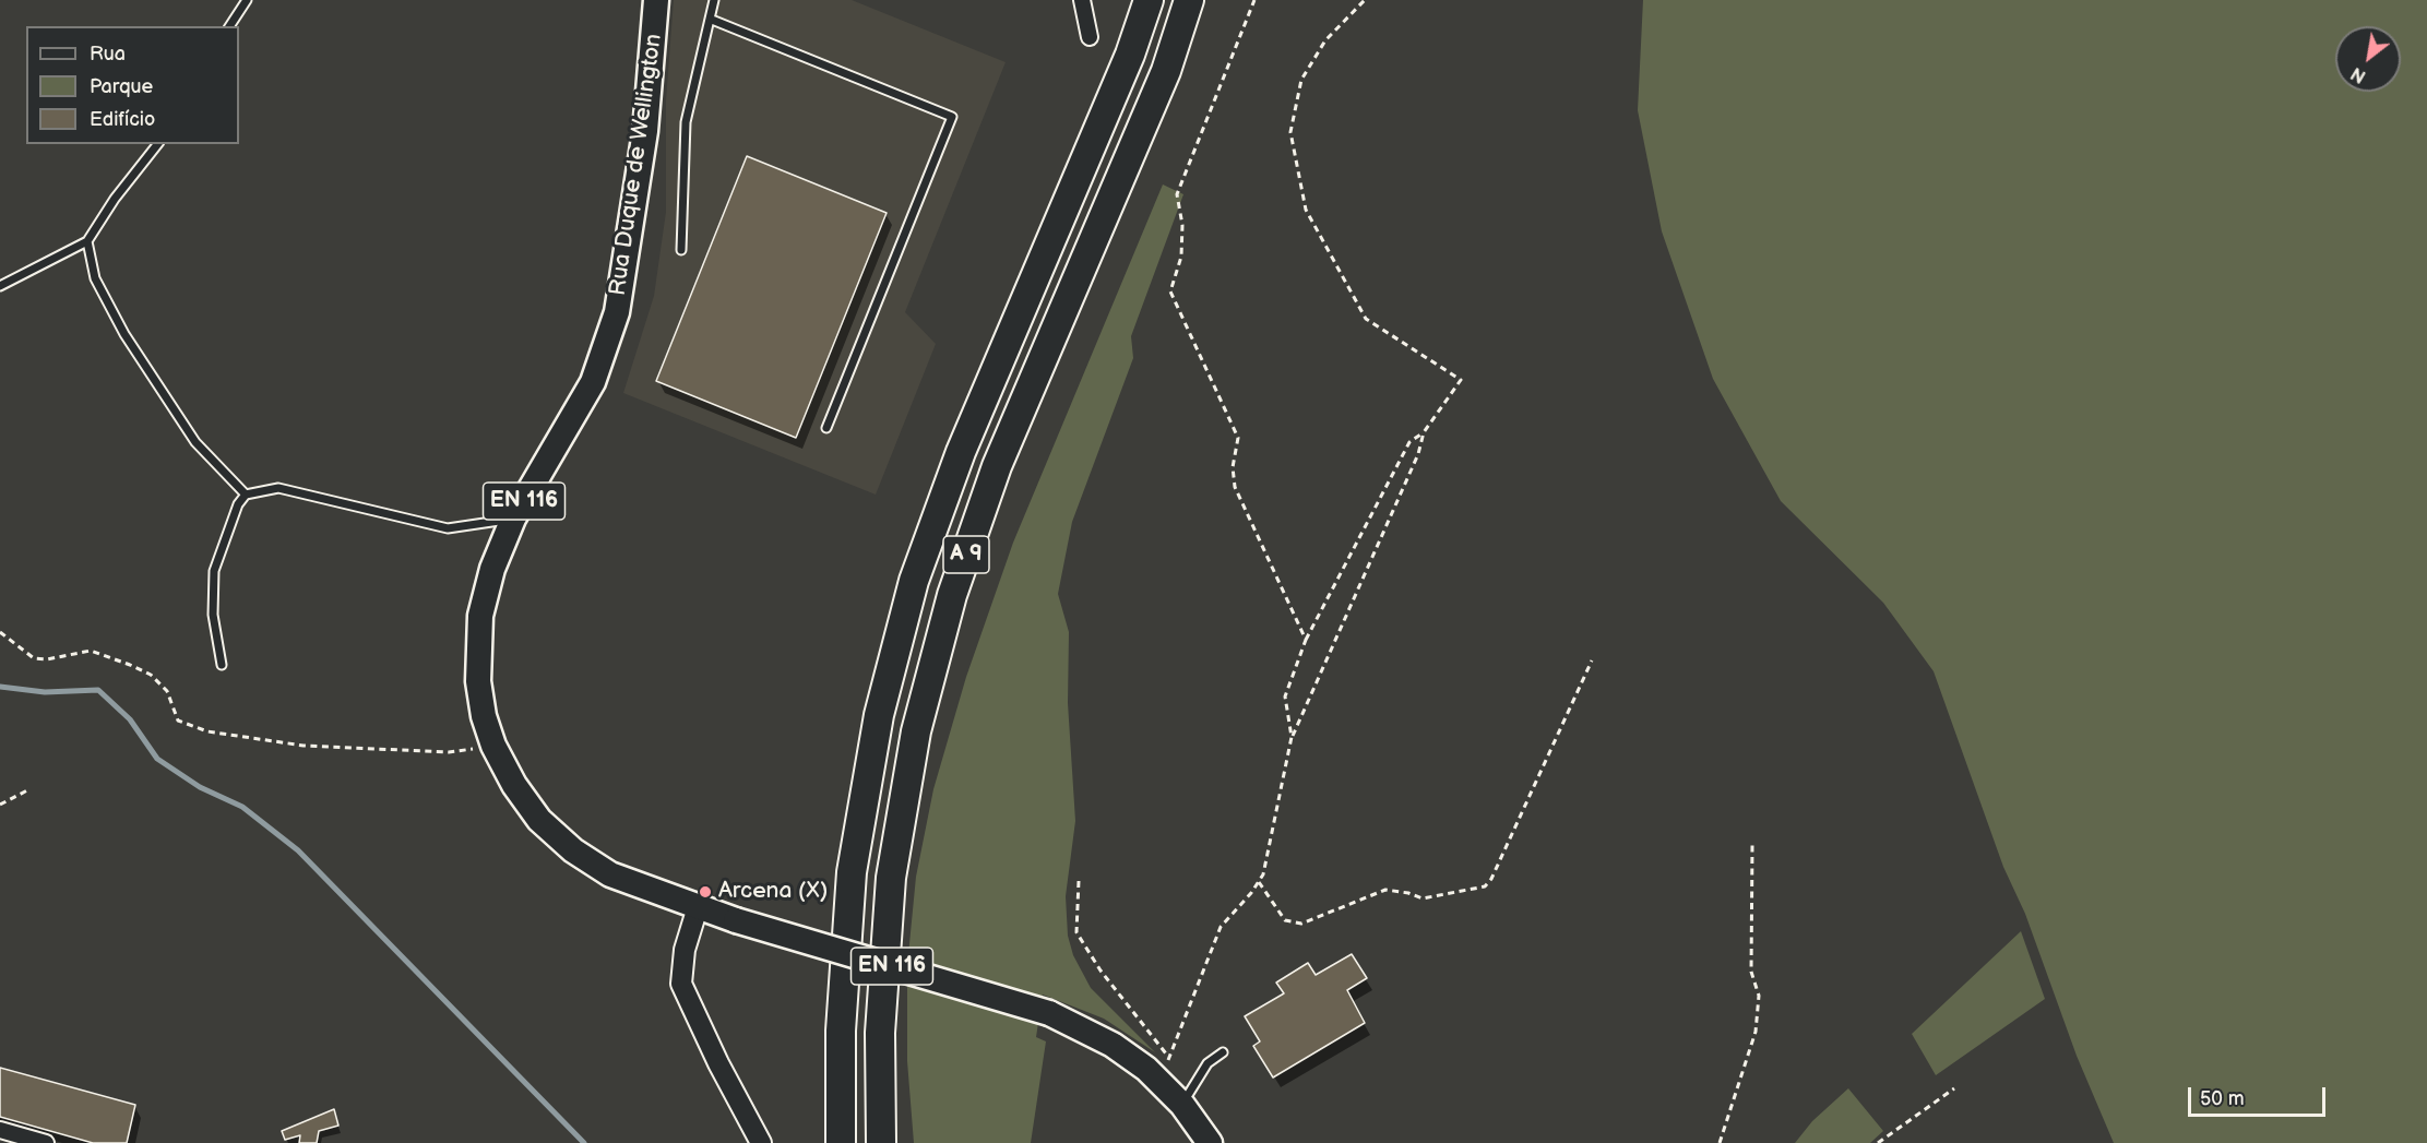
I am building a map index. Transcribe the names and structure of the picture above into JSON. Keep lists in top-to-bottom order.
{
  "streets": {
    "highway": ["A 9"],
    "main road": ["Rua Duque de Wellington", "EN 116"]
  },
  "places": ["Arcena (X)"],
  "legend": ["Rua", "Parque", "Edifício"],
  "scale_bar": "50 m",
  "north": "bottom left"
}
